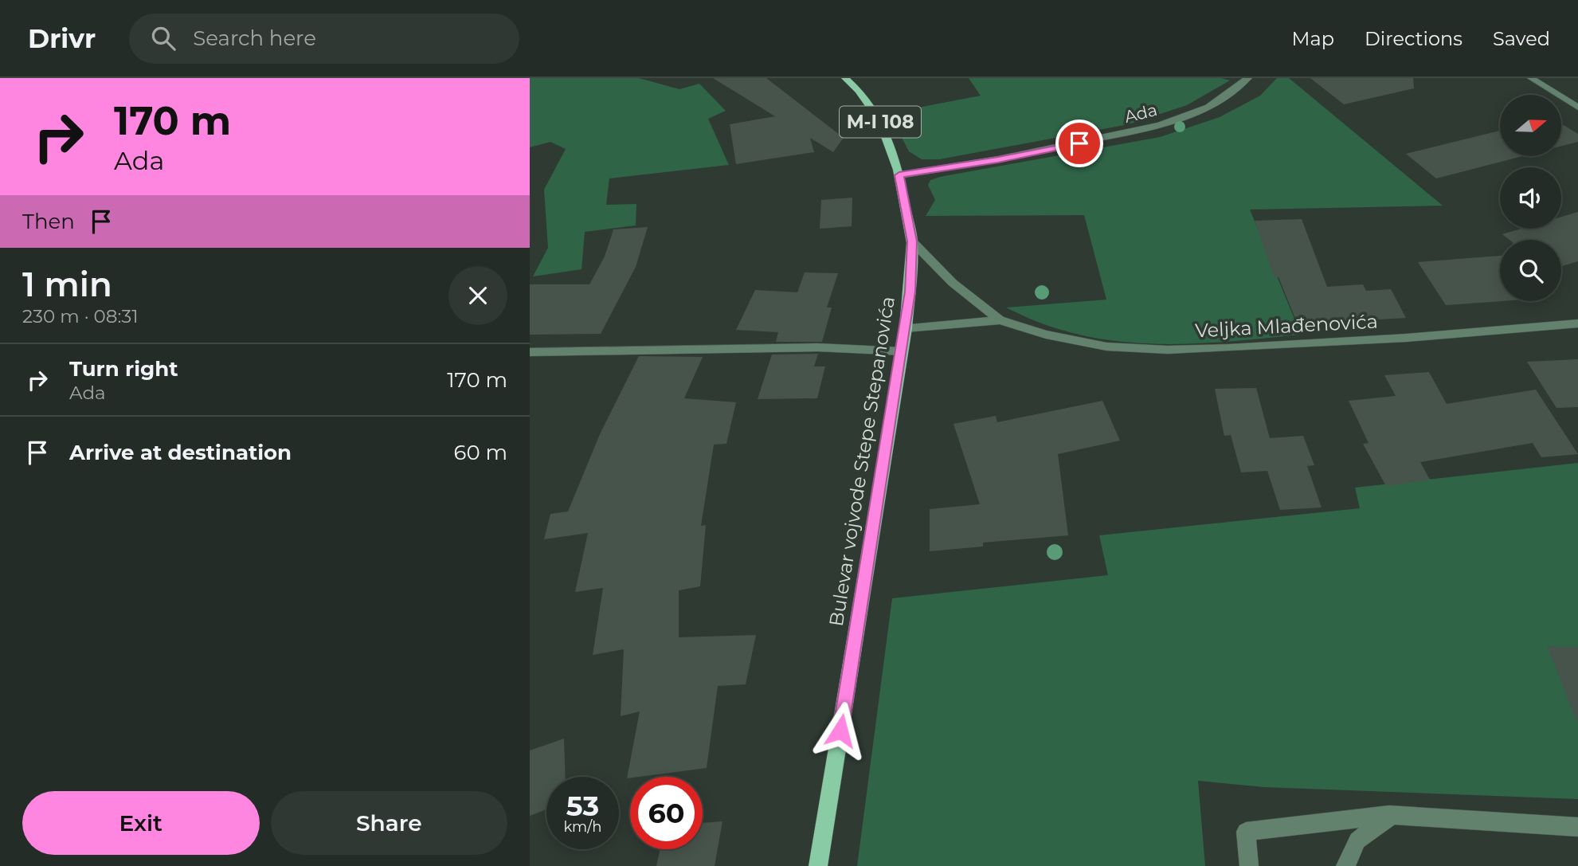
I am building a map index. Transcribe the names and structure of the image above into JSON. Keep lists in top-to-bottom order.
{
  "streets": {
    "main road": ["M-I 108", "Bulevar vojvode Stepe Stepanovića"],
    "street": ["Ada", "Veljka Mlađenovića"]
  },
  "crossings": [
    ["Ada", "Bulevar vojvode Stepe Stepanovića"],
    ["Veljka Mlađenovića", "Bulevar vojvode Stepe Stepanovića"]
  ],
  "north": "right",
  "page": {
    "header": "Drivr",
    "search": "Search here",
    "nav": ["Map", "Directions", "Saved"],
    "turn": ["170 m", "Ada"],
    "then": "Then",
    "heading": ["1 min", "230 m · 08:31"],
    "list": [
      {
        "name": "Turn right",
        "note": "Ada",
        "value": "170 m"
      },
      {
        "name": "Arrive at destination",
        "value": "60 m"
      }
    ],
    "speed": "53 km/h",
    "limit": "60",
    "buttons": ["Exit", "Share"]
  }
}
